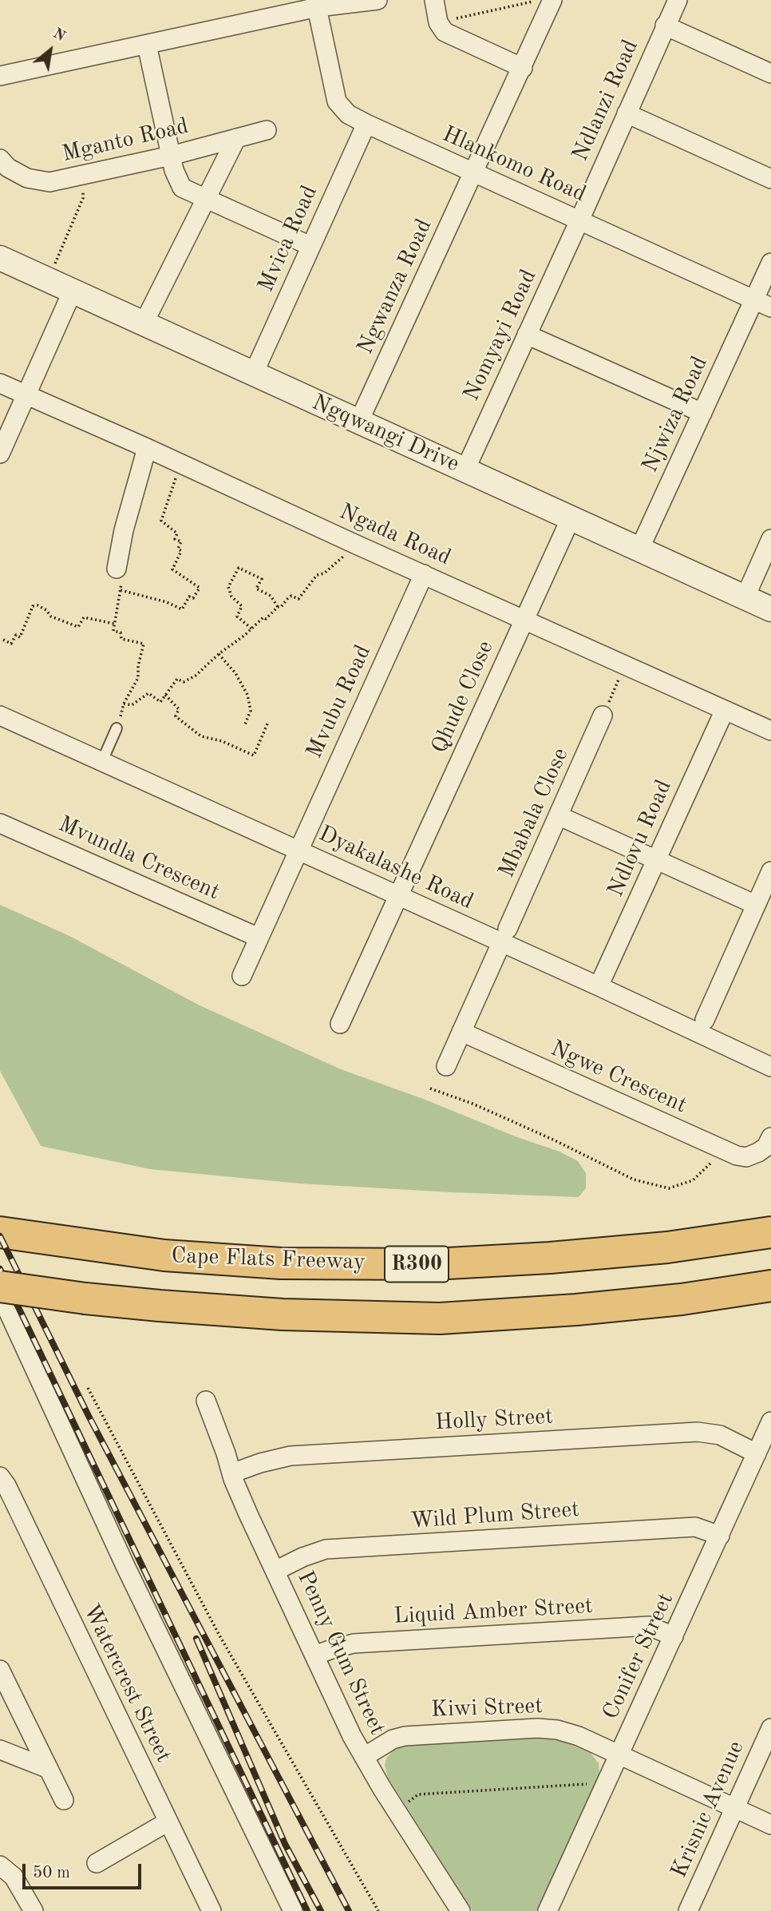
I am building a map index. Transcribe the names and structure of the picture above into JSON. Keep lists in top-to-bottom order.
{
  "streets": {
    "highway": ["Cape Flats Freeway", "R300"],
    "street": [
      "Ndlanzi Road",
      "Mganto Road",
      "Hlankomo Road",
      "Mvica Road",
      "Ngwanza Road",
      "Nomyayi Road",
      "Njwiza Road",
      "Ngqwangi Drive",
      "Ngada Road",
      "Qhude Close",
      "Mvubu Road",
      "Mbabala Close",
      "Ndlovu Road",
      "Mvundla Crescent",
      "Dyakalashe Road",
      "Ngwe Crescent",
      "Holly Street",
      "Wild Plum Street",
      "Liquid Amber Street",
      "Penny Gum Street",
      "Conifer Street",
      "Watercrest Street",
      "Kiwi Street",
      "Krisnic Avenue"
    ]
  },
  "crossings": [
    ["Ndlanzi Road", "Hlankomo Road"],
    ["Ndlanzi Road", "Nomyayi Road"],
    ["Hlankomo Road", "Mvica Road"],
    ["Hlankomo Road", "Ngwanza Road"],
    ["Hlankomo Road", "Nomyayi Road"],
    ["Hlankomo Road", "Njwiza Road"],
    ["Mvica Road", "Ngqwangi Drive"],
    ["Ngwanza Road", "Ngqwangi Drive"],
    ["Nomyayi Road", "Ngqwangi Drive"],
    ["Njwiza Road", "Ngqwangi Drive"],
    ["Ngqwangi Drive", "Qhude Close"],
    ["Ngada Road", "Qhude Close"],
    ["Ngada Road", "Mvubu Road"],
    ["Ngada Road", "Ndlovu Road"],
    ["Qhude Close", "Dyakalashe Road"],
    ["Mvubu Road", "Dyakalashe Road"],
    ["Mbabala Close", "Dyakalashe Road"],
    ["Ndlovu Road", "Dyakalashe Road"],
    ["Holly Street", "Penny Gum Street"],
    ["Holly Street", "Conifer Street"],
    ["Wild Plum Street", "Penny Gum Street"],
    ["Wild Plum Street", "Conifer Street"],
    ["Liquid Amber Street", "Penny Gum Street"],
    ["Liquid Amber Street", "Conifer Street"],
    ["Penny Gum Street", "Kiwi Street"],
    ["Conifer Street", "Kiwi Street"],
    ["Kiwi Street", "Krisnic Avenue"]
  ],
  "scale_bar": "50 m",
  "north": "top right"
}
